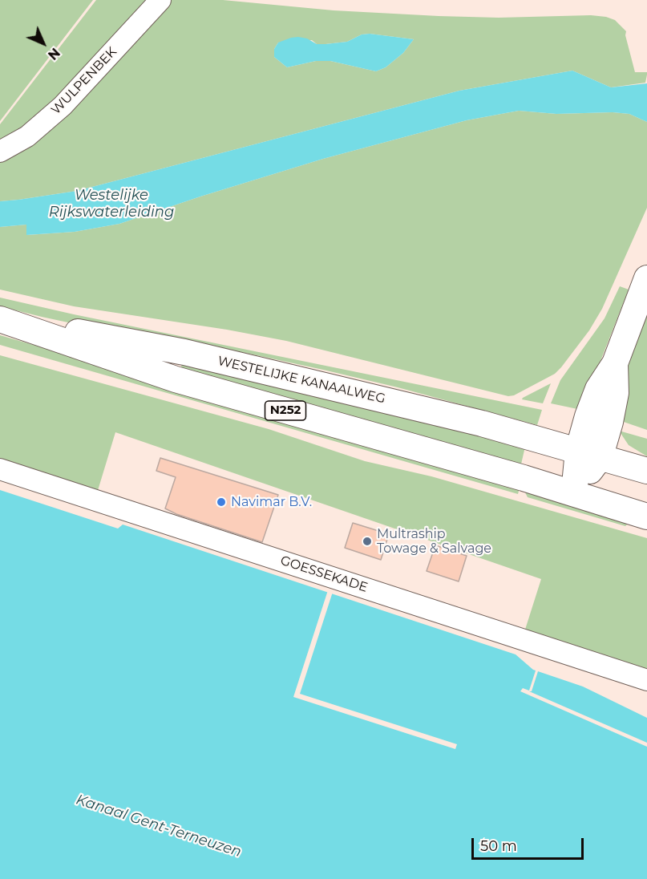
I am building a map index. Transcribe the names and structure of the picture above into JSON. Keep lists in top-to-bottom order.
{
  "streets": {
    "main road": ["WESTELIJKE KANAALWEG", "N252"],
    "street": ["WULPENBEK", "GOESSEKADE"]
  },
  "crossings": [
    ["WESTELIJKE KANAALWEG", "N252"]
  ],
  "water": ["Westelijke Rijkswaterleiding", "Kanaal Gent-Terneuzen"],
  "places": ["Navimar B.V.", "Multraship Towage & Salvage"],
  "scale_bar": "50 m",
  "north": "bottom right"
}
